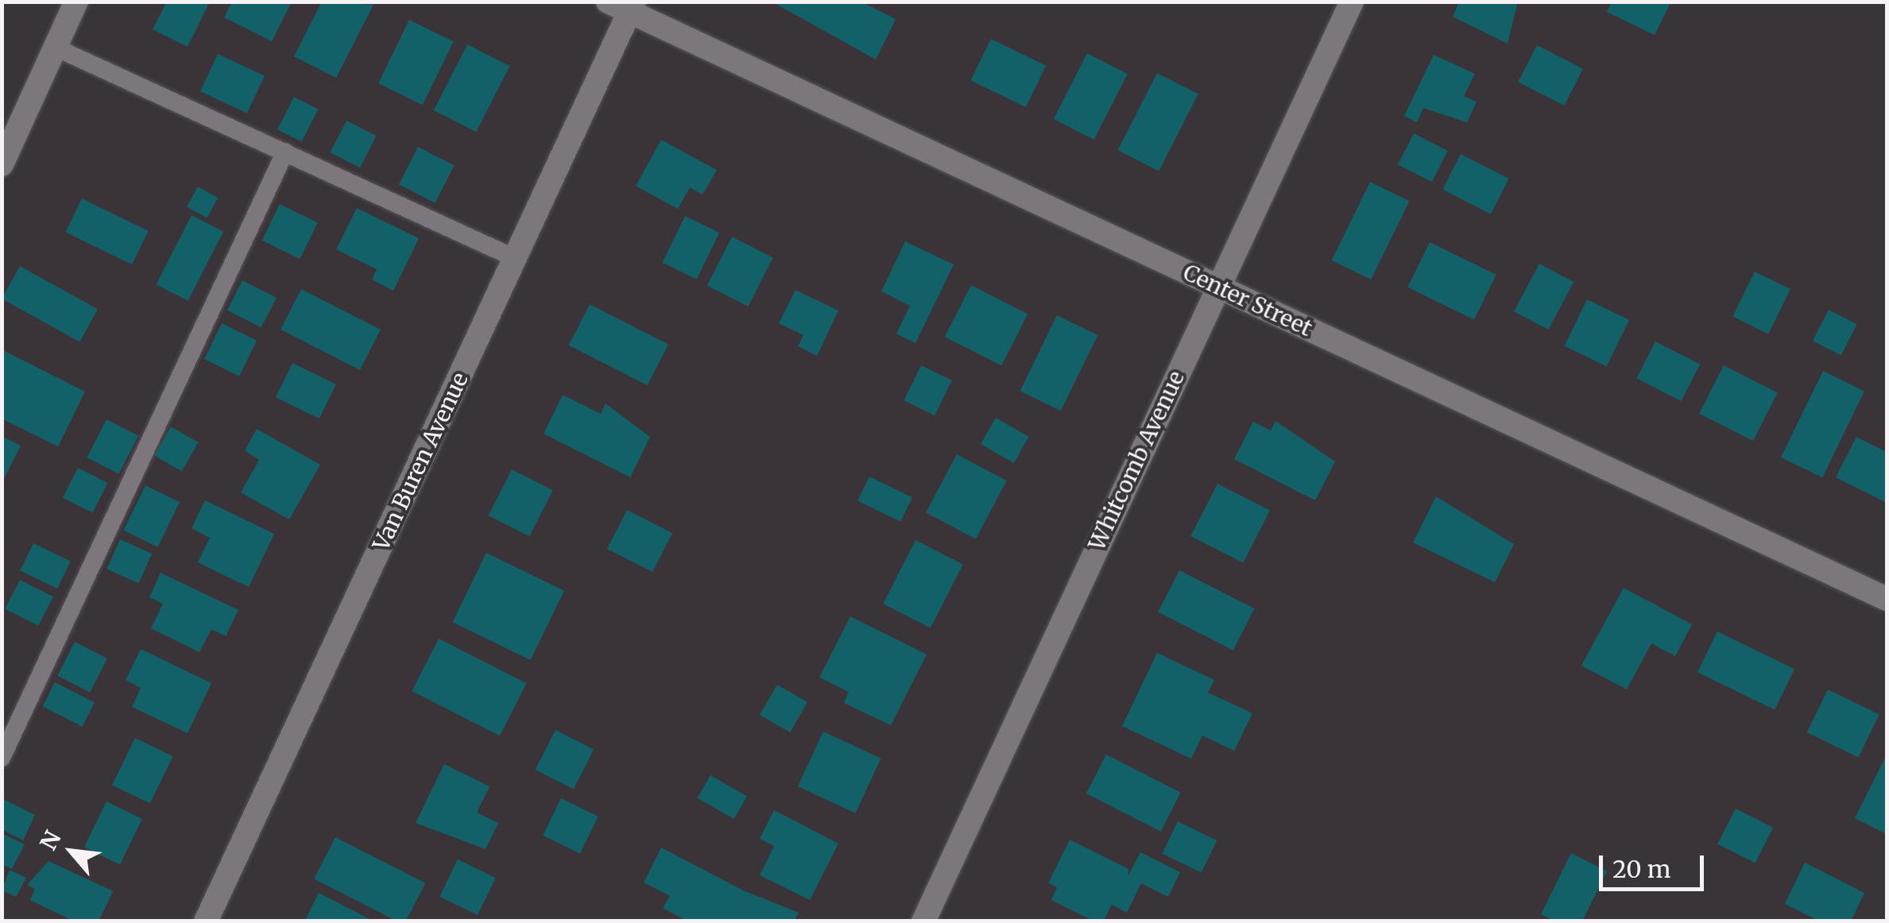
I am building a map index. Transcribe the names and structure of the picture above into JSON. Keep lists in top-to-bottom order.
{
  "streets": {
    "street": ["Center Street", "Whitcomb Avenue", "Van Buren Avenue"]
  },
  "crossings": [
    ["Center Street", "Whitcomb Avenue"],
    ["Center Street", "Van Buren Avenue"]
  ],
  "scale_bar": "20 m",
  "north": "top left"
}
